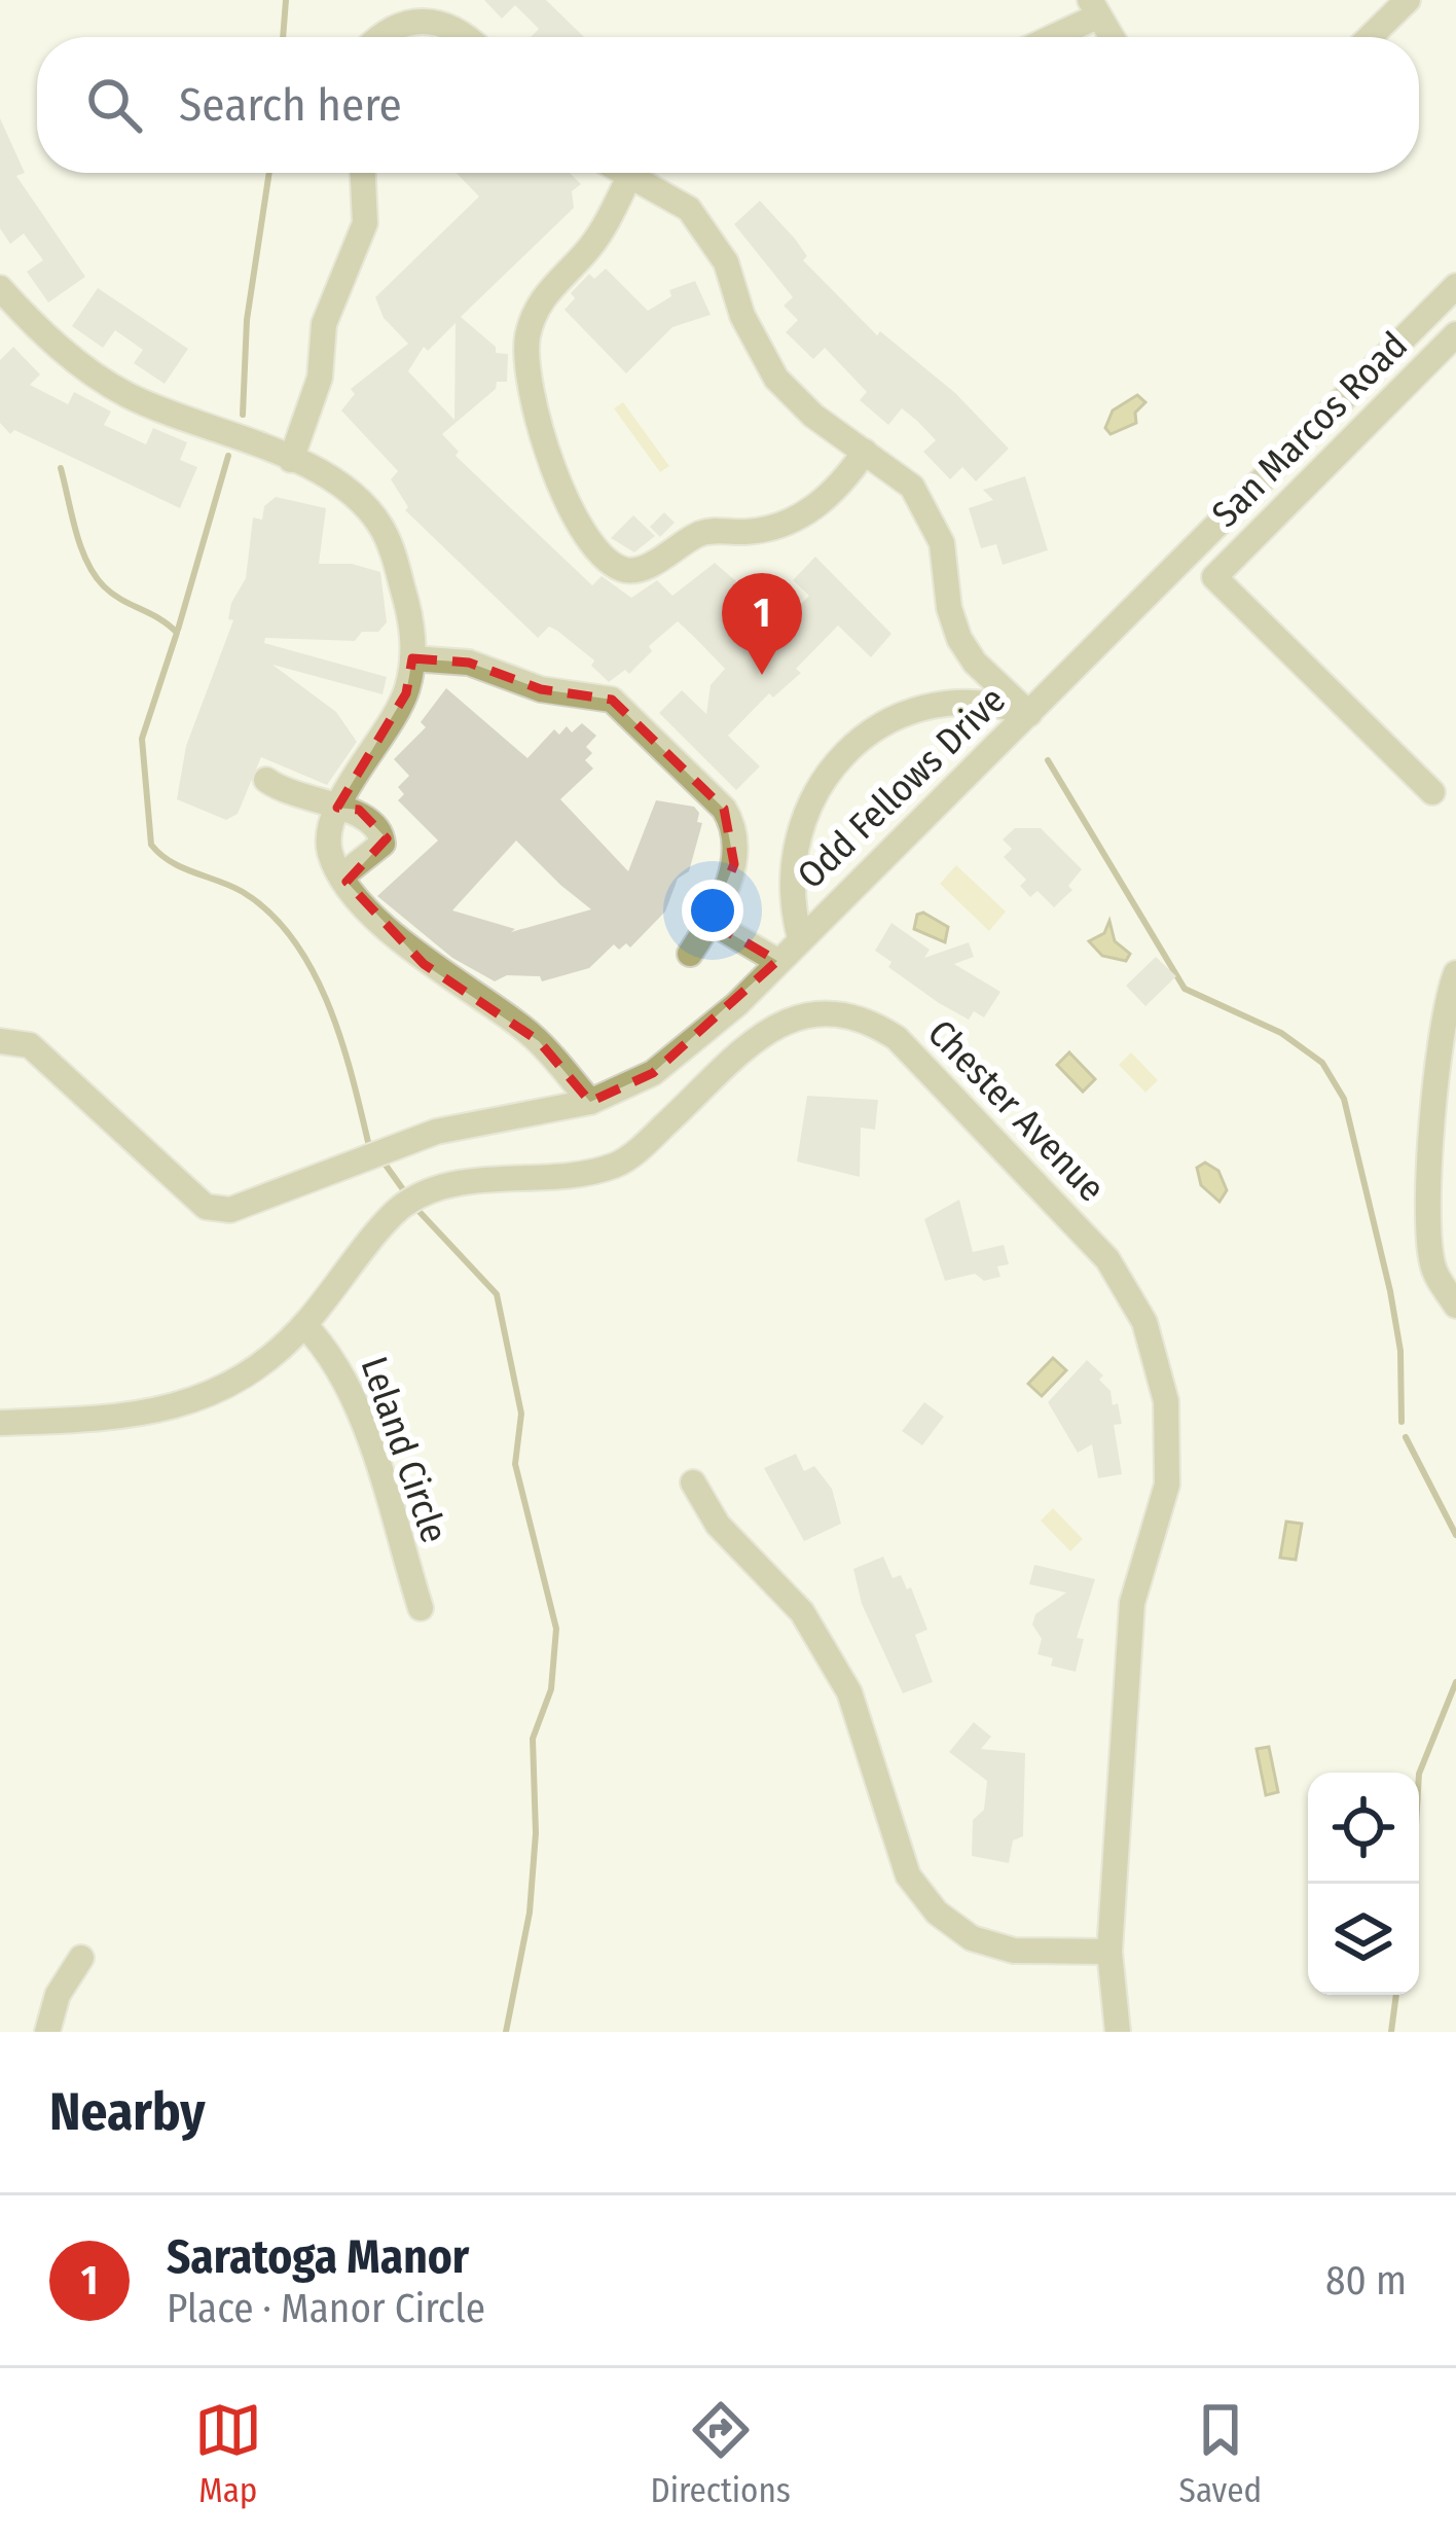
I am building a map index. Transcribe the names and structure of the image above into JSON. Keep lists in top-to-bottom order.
{
  "streets": {
    "street": [
      "San Marcos Road",
      "Odd Fellows Drive",
      "Chester Avenue",
      "Leland Circle"
    ]
  },
  "crossings": [
    ["Chester Avenue", "Leland Circle"]
  ],
  "page": {
    "search": "Search here",
    "pins": "1",
    "heading": "Nearby",
    "list": [
      {
        "mark": "1",
        "name": "Saratoga Manor",
        "note": "Place · Manor Circle",
        "value": "80 m"
      }
    ],
    "nav": ["Map", "Directions", "Saved"]
  }
}
